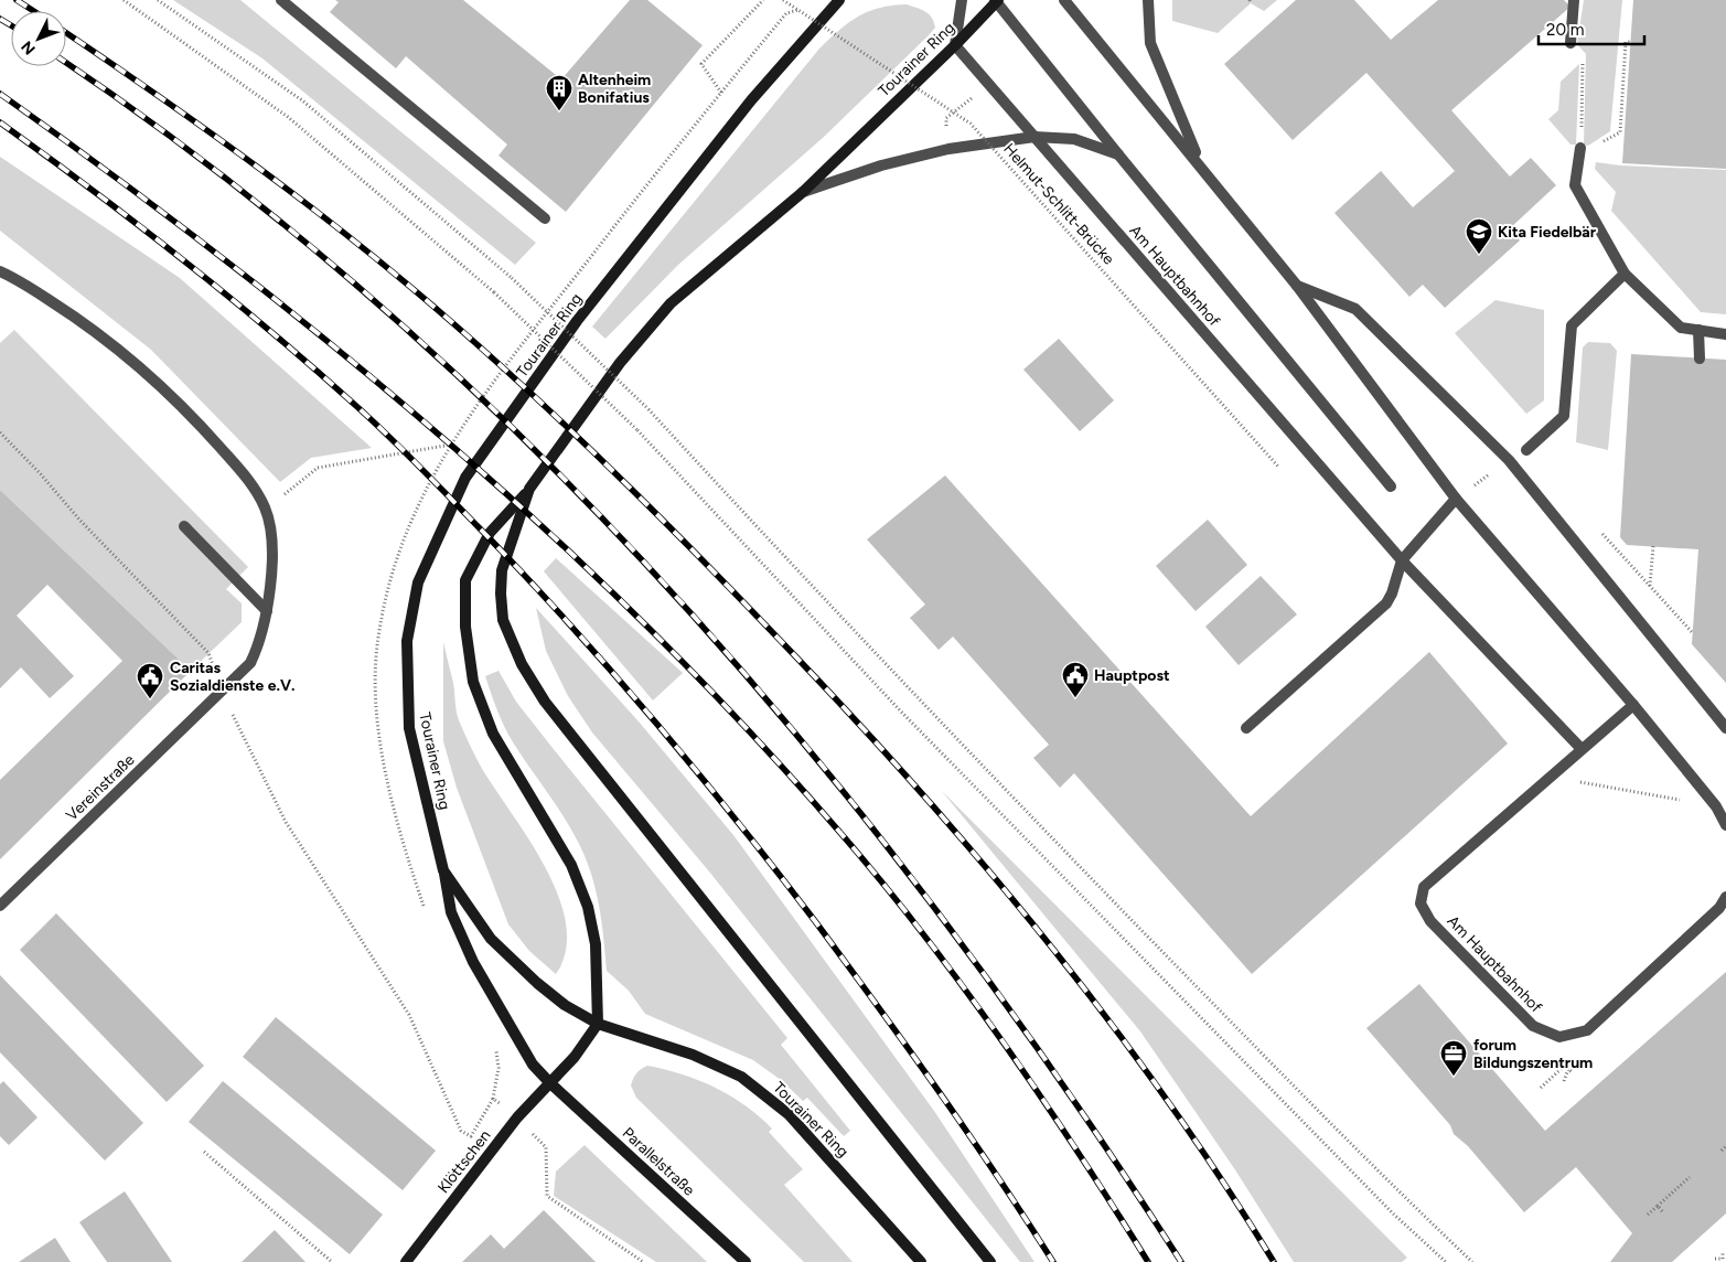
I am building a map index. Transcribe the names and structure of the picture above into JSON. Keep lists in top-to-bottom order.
{
  "streets": {
    "main road": ["Tourainer Ring", "Klöttschen", "Parallelstraße"],
    "street": ["Am Hauptbahnhof", "Vereinstraße"],
    "path": ["Helmut-Schlitt-Brücke"]
  },
  "crossings": [
    ["Tourainer Ring", "Am Hauptbahnhof"],
    ["Tourainer Ring", "Klöttschen"],
    ["Tourainer Ring", "Parallelstraße"],
    ["Klöttschen", "Parallelstraße"]
  ],
  "places": {
    "building": ["Altenheim Bonifatius"],
    "school or university": ["Kita Fiedelbär"],
    "public building": ["Hauptpost", "Caritas Sozialdienste e.V."],
    "office": ["forum Bildungszentrum"]
  },
  "scale_bar": "20 m",
  "north": "bottom left"
}
